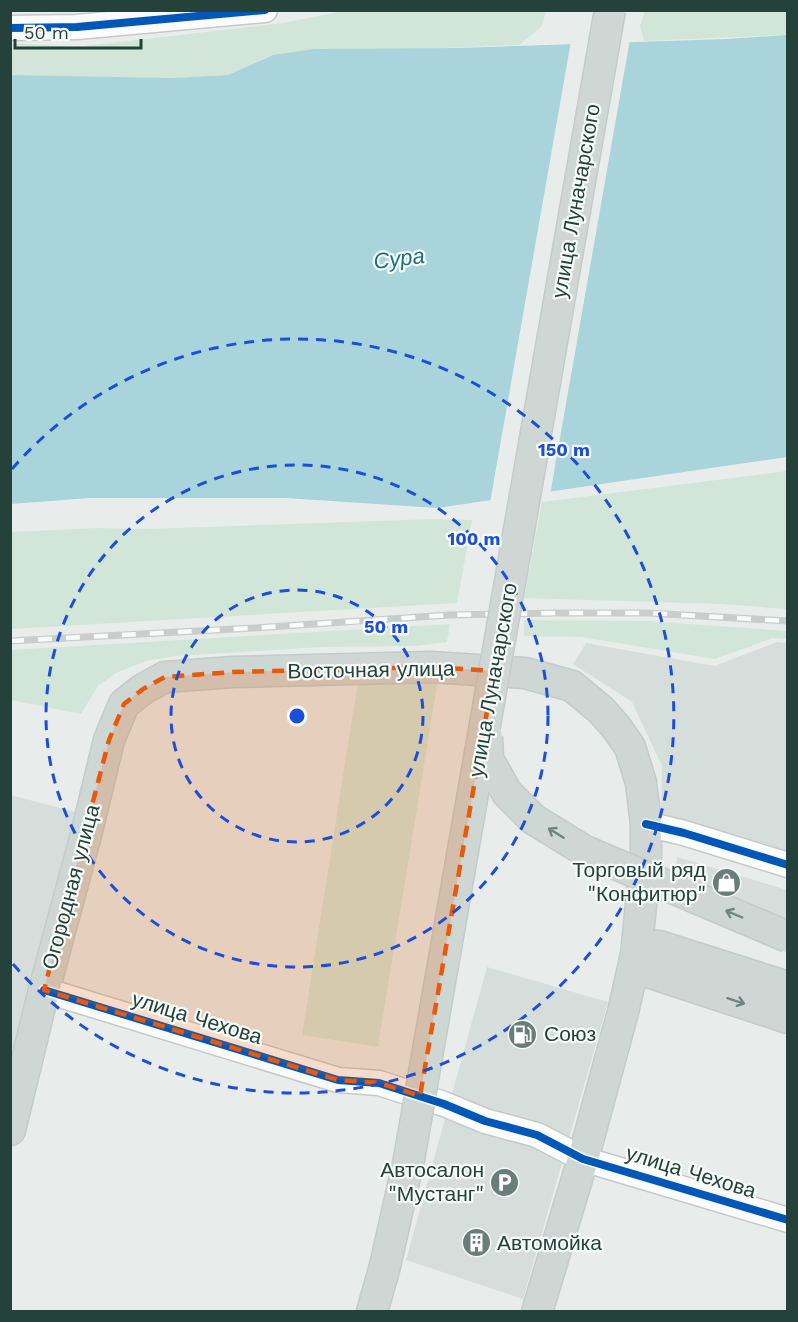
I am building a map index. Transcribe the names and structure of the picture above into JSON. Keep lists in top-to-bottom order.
{
  "streets": {
    "main road": ["улица Луначарского", "Восточная улица", "Огородная улица"],
    "street": ["улица Чехова"]
  },
  "crossings": [
    ["Восточная улица", "Огородная улица"],
    ["Восточная улица", "улица Чехова"],
    ["Огородная улица", "улица Чехова"]
  ],
  "water": ["Сура"],
  "places": {
    "shop": ["Торговый ряд \"Конфитюр\""],
    "fuel station": ["Союз"],
    "parking": ["Автосалон \"Мустанг\""],
    "building": ["Автомойка"]
  },
  "scale_bar": "50 m",
  "rings": ["150 m", "100 m", "50 m"]
}
